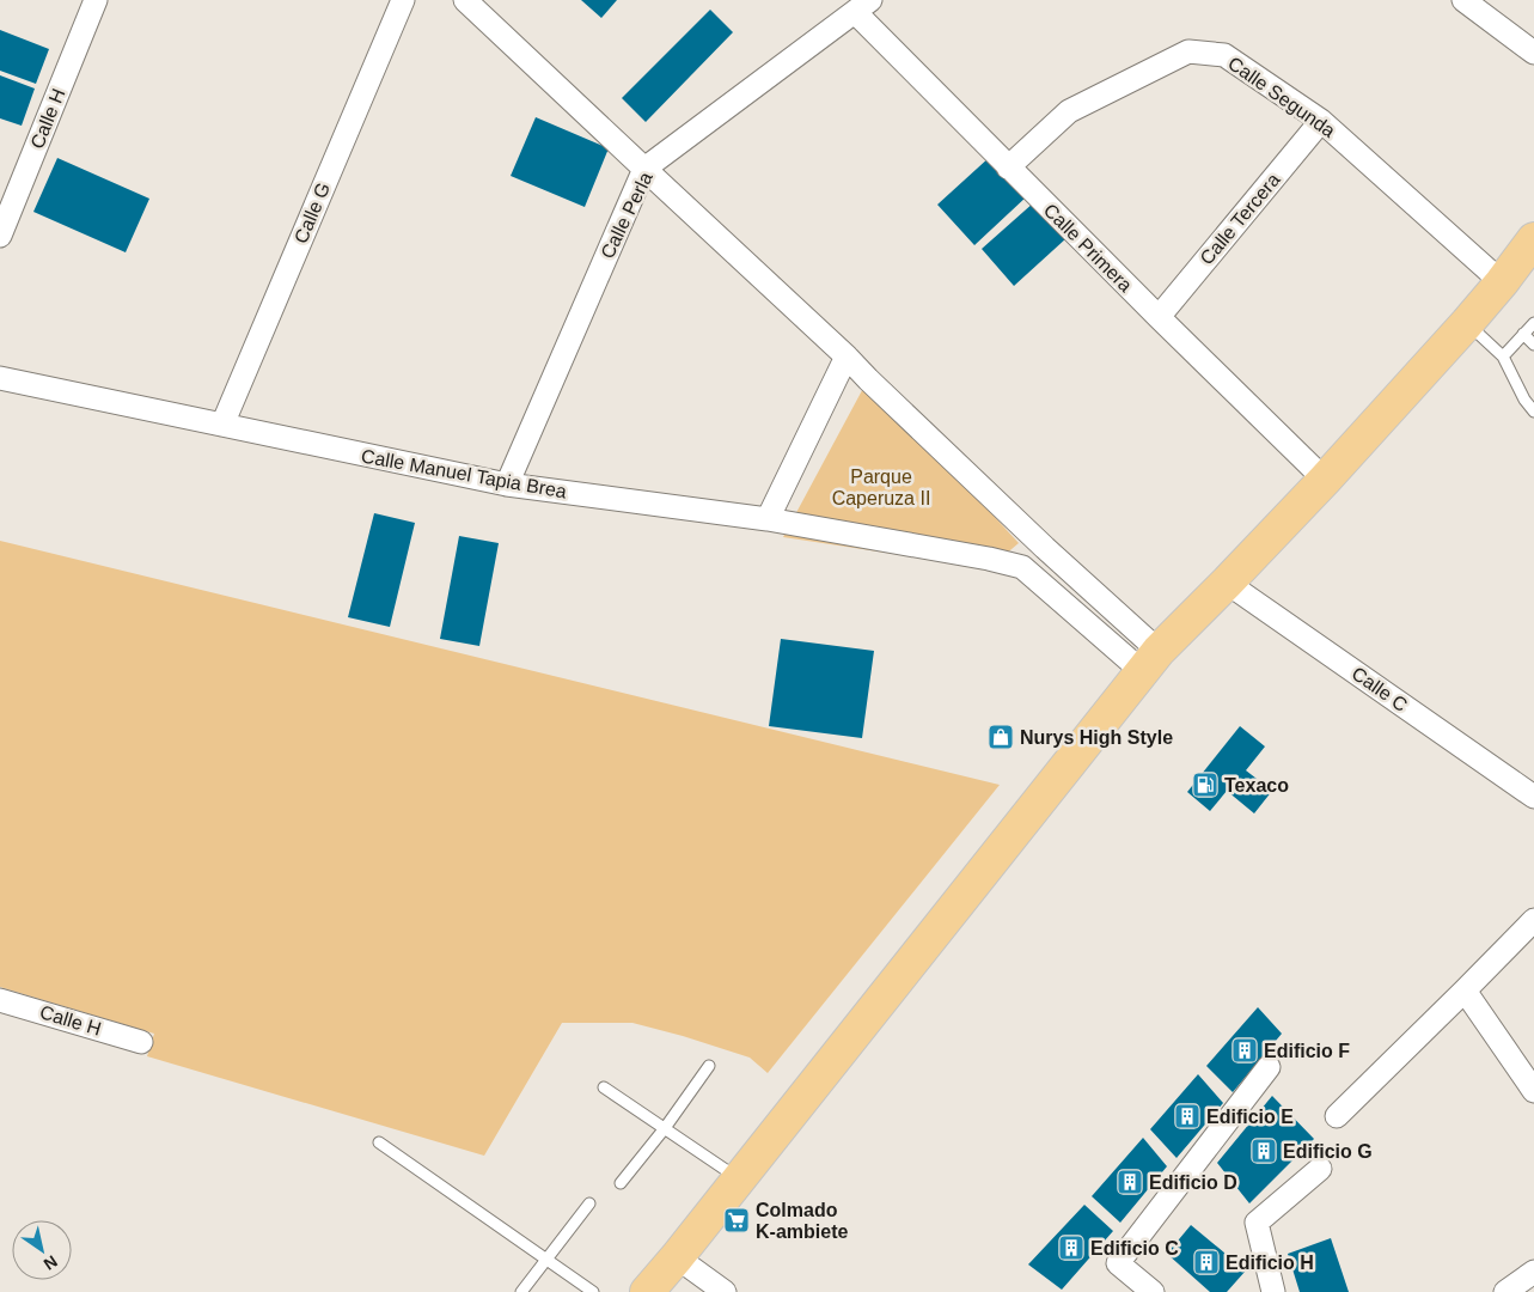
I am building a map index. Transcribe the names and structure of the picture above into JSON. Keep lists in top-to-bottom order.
{
  "streets": {
    "street": [
      "Calle Segunda",
      "Calle H",
      "Calle G",
      "Calle Perla",
      "Calle Tercera",
      "Calle Primera",
      "Calle Manuel Tapia Brea",
      "Calle C"
    ]
  },
  "crossings": [
    ["Calle Segunda", "Calle Tercera"],
    ["Calle Segunda", "Calle Primera"],
    ["Calle G", "Calle Manuel Tapia Brea"],
    ["Calle Perla", "Calle Primera"],
    ["Calle Perla", "Calle Manuel Tapia Brea"],
    ["Calle Tercera", "Calle Primera"]
  ],
  "parks": ["Parque Caperuza II"],
  "places": {
    "shop": ["Nurys High Style"],
    "fuel station": ["Texaco"],
    "building": [
      "Edificio F",
      "Edificio E",
      "Edificio G",
      "Edificio D",
      "Edificio C",
      "Edificio H"
    ],
    "supermarket": ["Colmado K-ambiete"]
  },
  "north": "bottom right"
}
